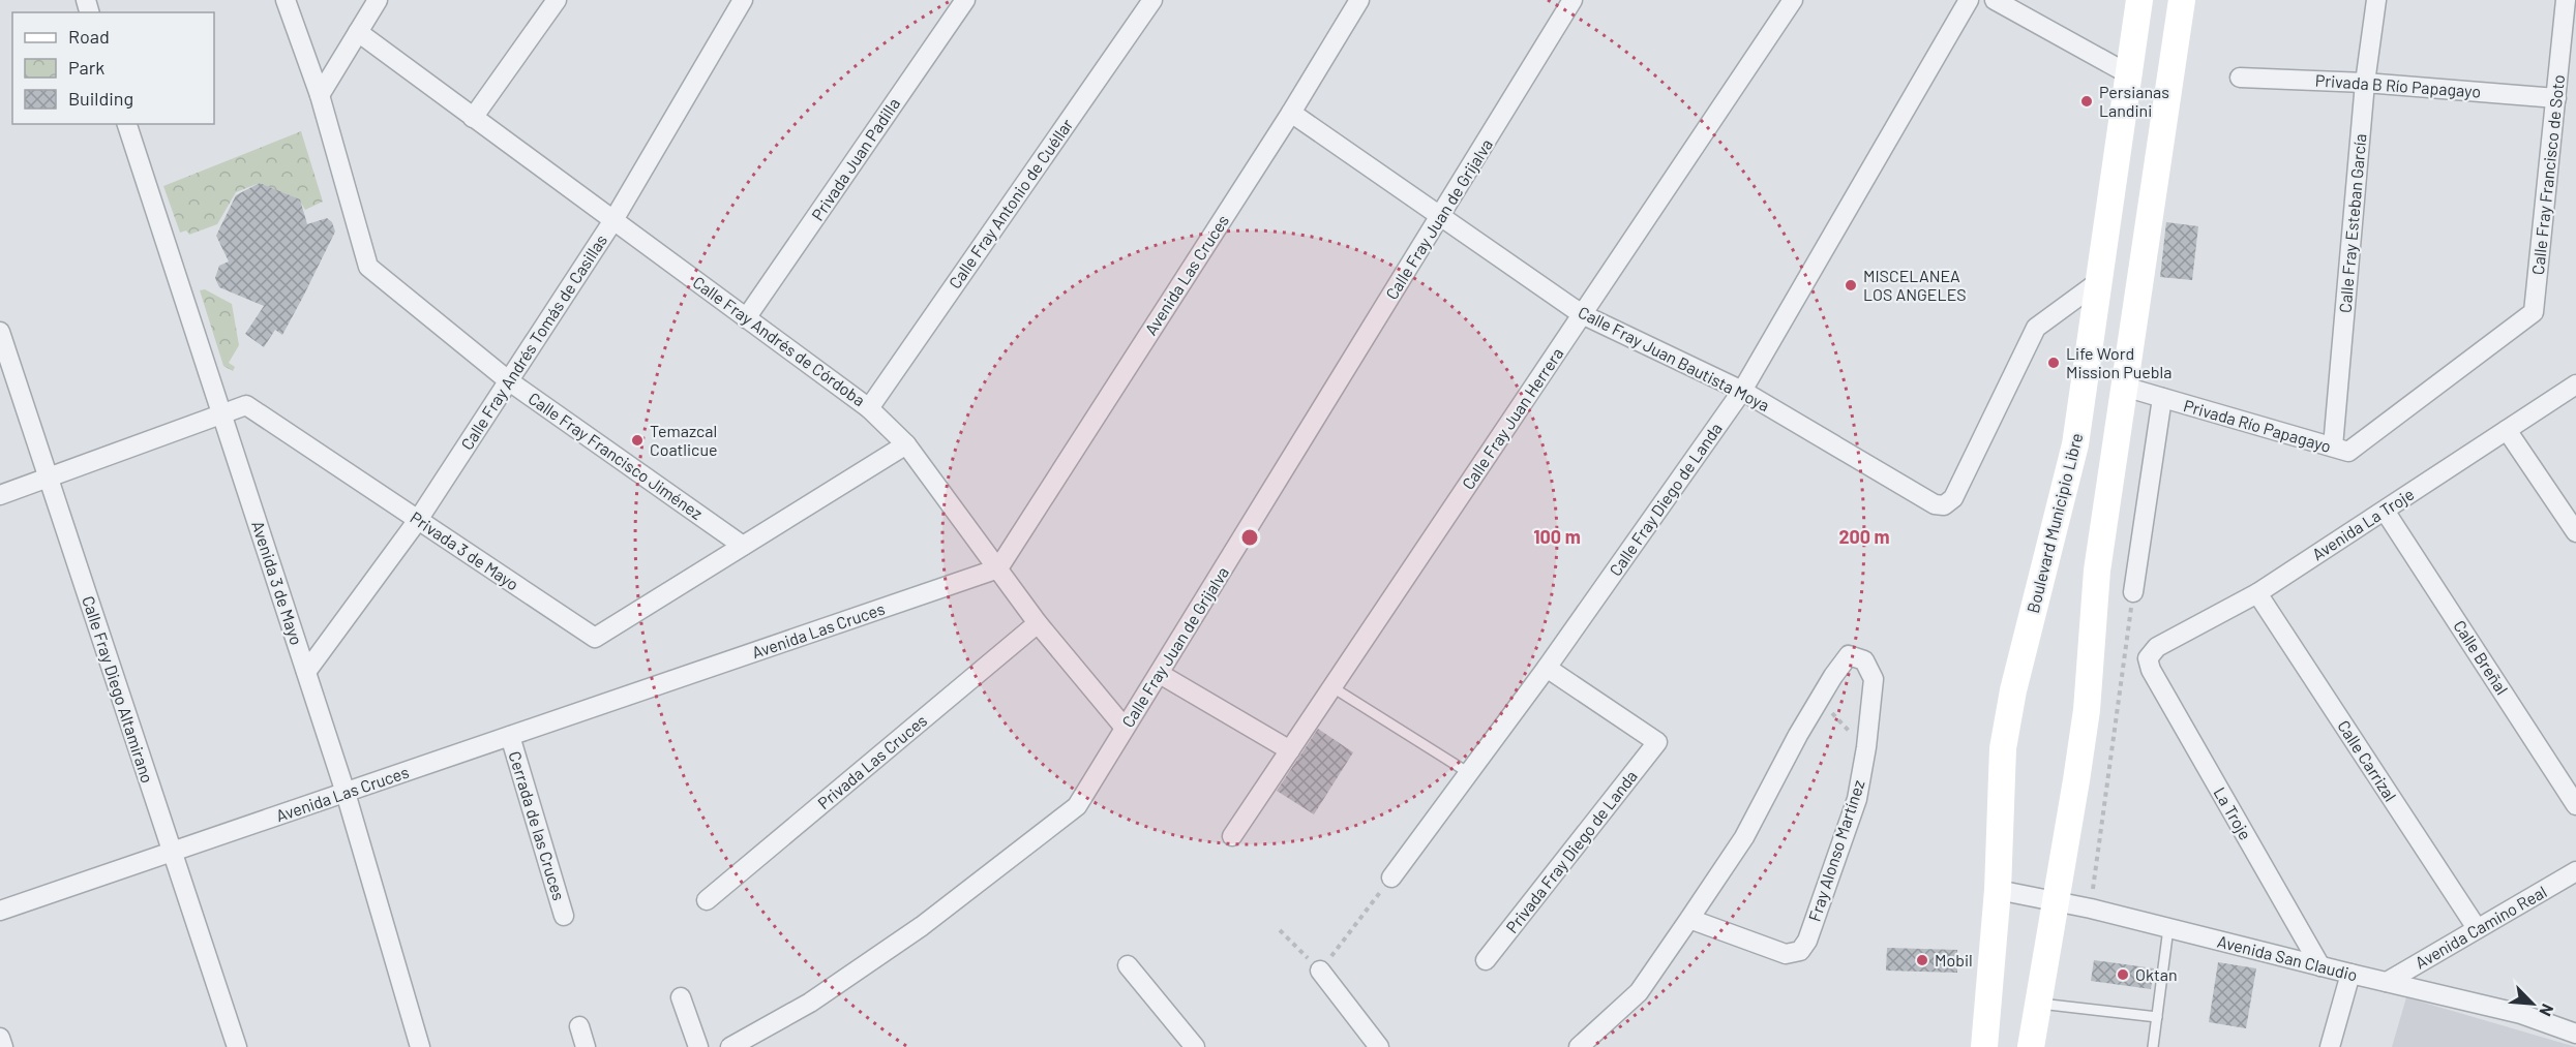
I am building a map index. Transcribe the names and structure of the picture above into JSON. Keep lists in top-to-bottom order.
{
  "streets": {
    "main road": ["Boulevard Municipio Libre"],
    "street": [
      "Privada B Río Papagayo",
      "Privada Juan Padilla",
      "Calle Fray Francisco de Soto",
      "Calle Fray Antonio de Cuéllar",
      "Calle Fray Juan de Grijalva",
      "Calle Fray Esteban García",
      "Avenida Las Cruces",
      "Calle Fray Andrés de Córdoba",
      "Calle Fray Andrés Tomás de Casillas",
      "Calle Fray Juan Bautista Moya",
      "Calle Fray Juan Herrera",
      "Privada Río Papagayo",
      "Calle Fray Francisco Jiménez",
      "Calle Fray Diego de Landa",
      "Avenida La Troje",
      "Privada 3 de Mayo",
      "Avenida 3 de Mayo",
      "Calle Breñal",
      "Calle Fray Diego Altamirano",
      "Calle Carrizal",
      "Privada Las Cruces",
      "La Troje",
      "Cerrada de las Cruces",
      "Fray Alonso Martínez",
      "Privada Fray Diego de Landa",
      "Avenida Camino Real",
      "Avenida San Claudio"
    ]
  },
  "crossings": [
    ["Privada B Río Papagayo", "Calle Fray Francisco de Soto"],
    ["Privada B Río Papagayo", "Calle Fray Esteban García"],
    ["Privada Juan Padilla", "Calle Fray Andrés de Córdoba"],
    ["Calle Fray Francisco de Soto", "Privada Río Papagayo"],
    ["Calle Fray Antonio de Cuéllar", "Calle Fray Andrés de Córdoba"],
    ["Calle Fray Juan de Grijalva", "Calle Fray Andrés de Córdoba"],
    ["Calle Fray Juan de Grijalva", "Calle Fray Juan Bautista Moya"],
    ["Calle Fray Esteban García", "Privada Río Papagayo"],
    ["Avenida Las Cruces", "Calle Fray Andrés de Córdoba"],
    ["Avenida Las Cruces", "Calle Fray Juan Bautista Moya"],
    ["Avenida Las Cruces", "Avenida 3 de Mayo"],
    ["Avenida Las Cruces", "Calle Fray Diego Altamirano"],
    ["Avenida Las Cruces", "Cerrada de las Cruces"],
    ["Calle Fray Andrés de Córdoba", "Calle Fray Andrés Tomás de Casillas"],
    ["Calle Fray Andrés de Córdoba", "Privada 3 de Mayo"],
    ["Calle Fray Andrés de Córdoba", "Privada Las Cruces"],
    ["Calle Fray Andrés Tomás de Casillas", "Calle Fray Francisco Jiménez"],
    ["Calle Fray Andrés Tomás de Casillas", "Privada 3 de Mayo"],
    ["Calle Fray Andrés Tomás de Casillas", "Avenida 3 de Mayo"],
    ["Calle Fray Juan Bautista Moya", "Calle Fray Juan Herrera"],
    ["Calle Fray Juan Bautista Moya", "Calle Fray Diego de Landa"],
    ["Calle Fray Juan Bautista Moya", "Boulevard Municipio Libre"],
    ["Calle Fray Francisco Jiménez", "Privada 3 de Mayo"],
    ["Calle Fray Diego de Landa", "Privada Fray Diego de Landa"],
    ["Boulevard Municipio Libre", "Avenida San Claudio"],
    ["Avenida La Troje", "Calle Breñal"],
    ["Avenida La Troje", "Calle Carrizal"],
    ["Avenida La Troje", "La Troje"],
    ["Privada 3 de Mayo", "Avenida 3 de Mayo"],
    ["Privada 3 de Mayo", "Calle Fray Diego Altamirano"],
    ["Calle Carrizal", "Avenida Camino Real"],
    ["La Troje", "Avenida San Claudio"],
    ["Avenida Camino Real", "Avenida San Claudio"]
  ],
  "places": [
    "Persianas Landini",
    "MISCELANEA LOS ANGELES",
    "Life Word Mission Puebla",
    "Temazcal Coatlicue",
    "Mobil",
    "Oktan"
  ],
  "legend": ["Road", "Park", "Building"],
  "north": "bottom right",
  "rings": ["100 m", "200 m"]
}
